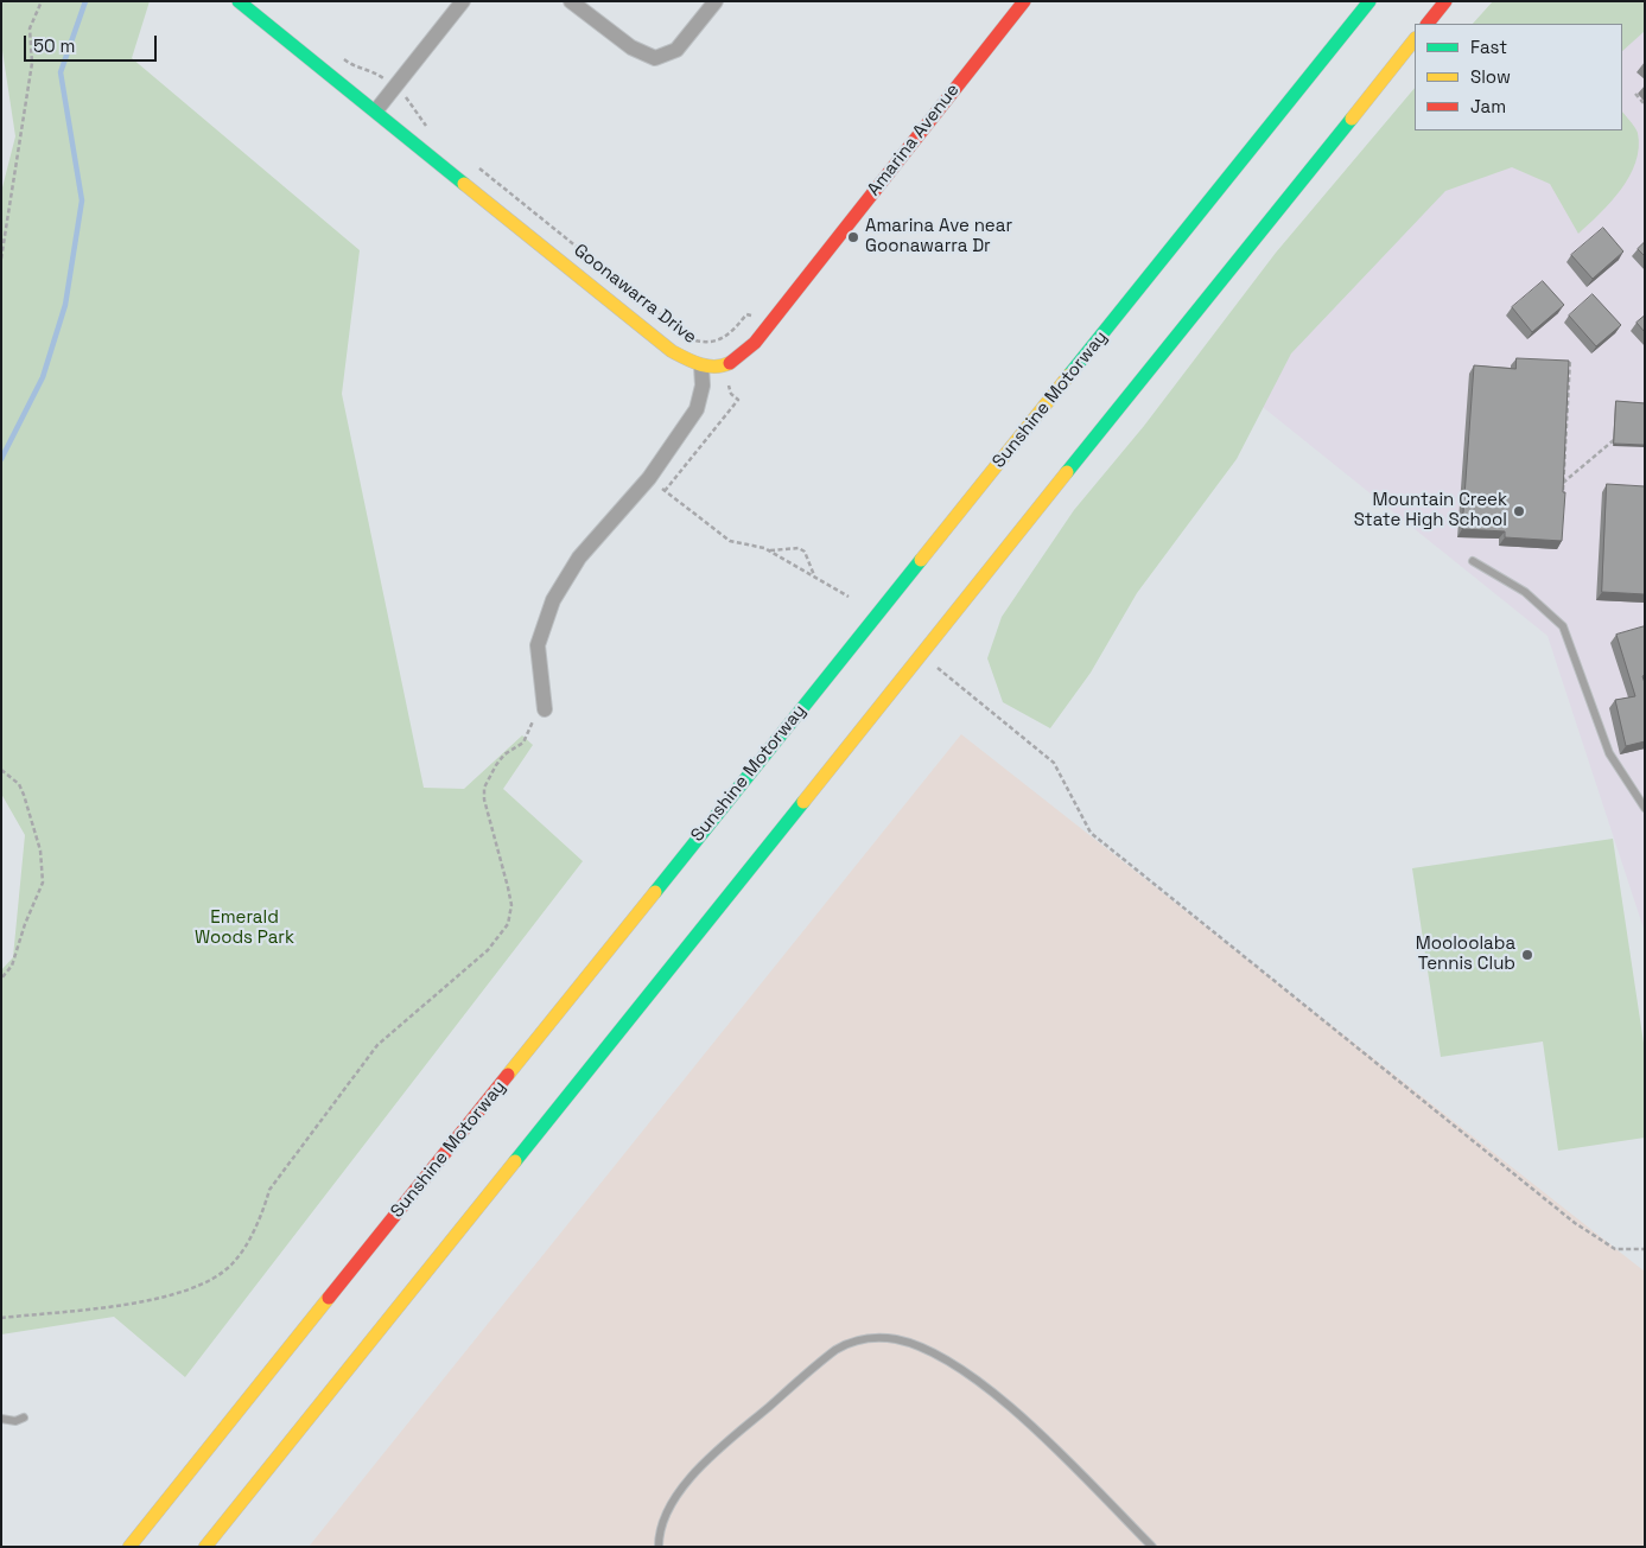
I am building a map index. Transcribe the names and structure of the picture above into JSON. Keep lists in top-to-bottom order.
{
  "streets": {
    "main road": ["Amarina Avenue", "Goonawarra Drive", "Sunshine Motorway"]
  },
  "crossings": [
    ["Amarina Avenue", "Goonawarra Drive"]
  ],
  "parks": ["Emerald Woods Park"],
  "places": ["Amarina Ave near Goonawarra Dr", "Mountain Creek State High School", "Mooloolaba Tennis Club"],
  "legend": ["Fast", "Slow", "Jam"],
  "scale_bar": "50 m"
}
